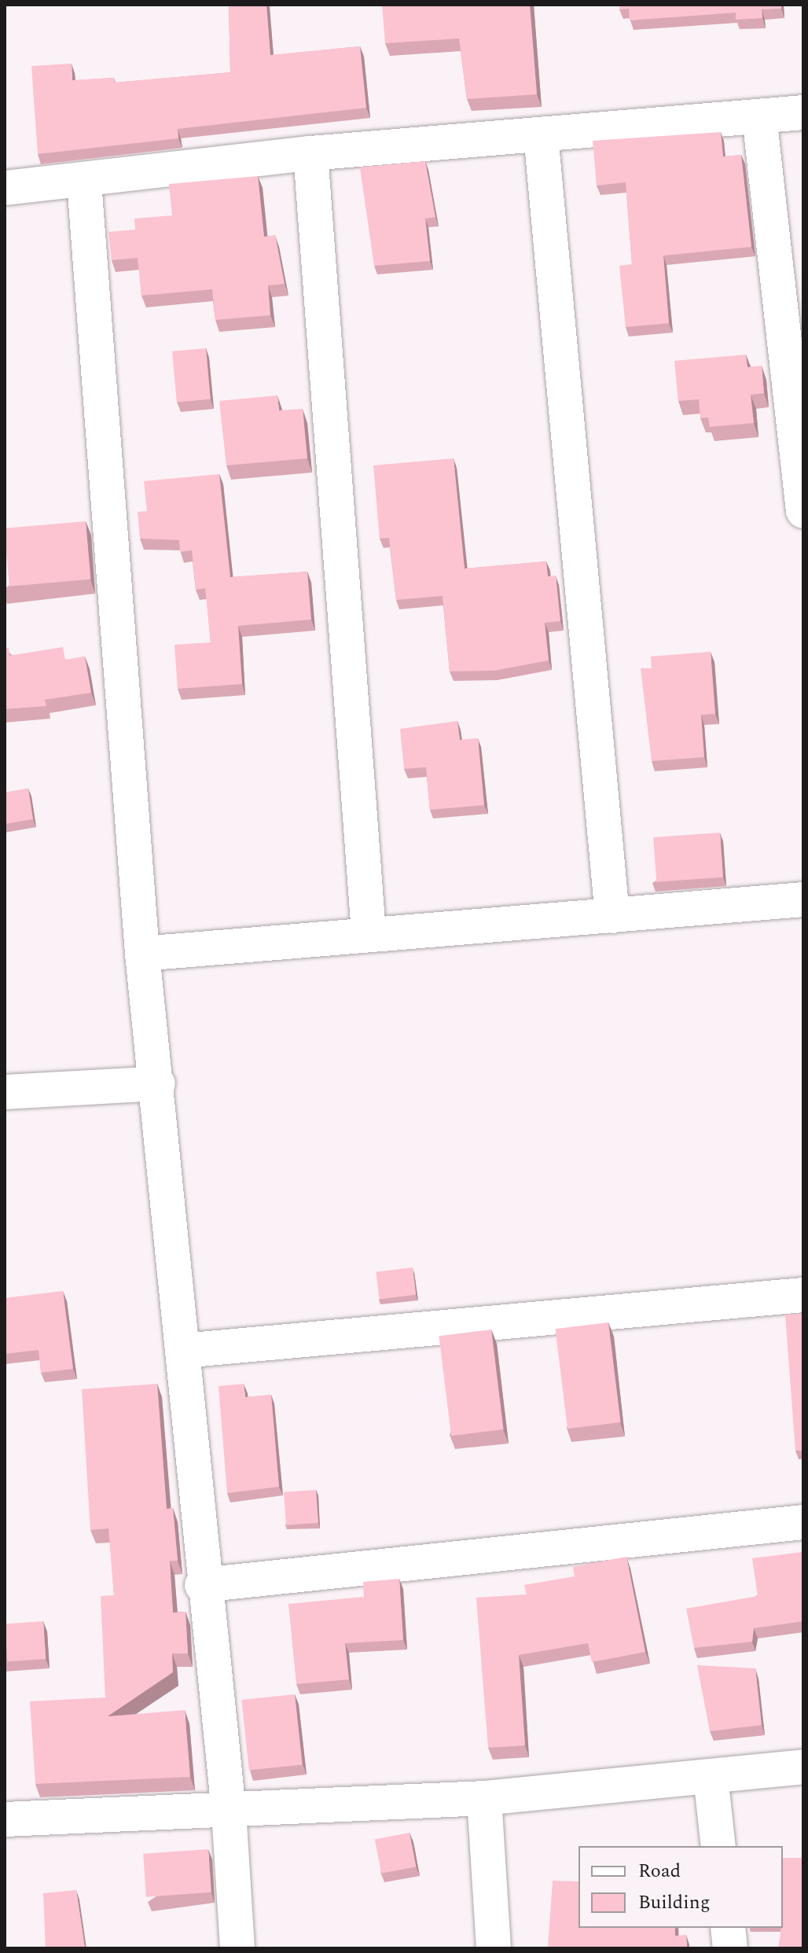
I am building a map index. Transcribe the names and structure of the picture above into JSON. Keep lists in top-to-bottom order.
{
  "legend": ["Road", "Building"]
}
